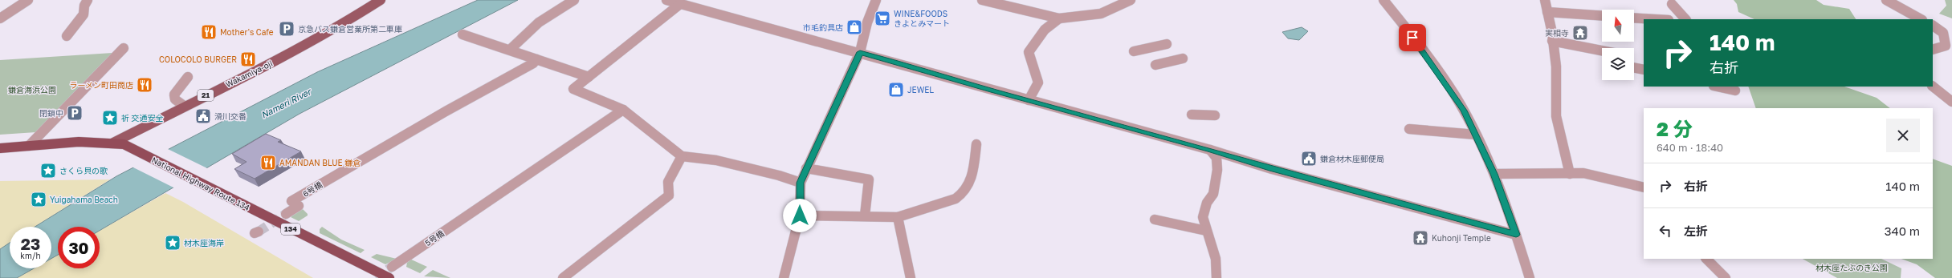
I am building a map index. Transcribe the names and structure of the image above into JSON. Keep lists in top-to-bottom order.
{
  "streets": {
    "highway": ["National Highway Route 134", "134"],
    "main road": ["Wakamiya-oji", "21"],
    "street": ["6号橋", "5号橋"]
  },
  "crossings": [
    ["Wakamiya-oji", "National Highway Route 134"]
  ],
  "water": ["Nameri River"],
  "parks": ["鎌倉海浜公園", "材木座たぶのき公園"],
  "places": {
    "supermarket": ["WINE&FOODS きよとみマート"],
    "shop": ["市毛釣具店", "JEWEL"],
    "parking": ["京急バス鎌倉営業所第二車庫", "閉鎖中"],
    "restaurant": [
      "Mother's Cafe",
      "COLOCOLO BURGER",
      "ラーメン町田商店",
      "AMANDAN BLUE 鎌倉"
    ],
    "temple": ["実相寺", "Kuhonji Temple"],
    "public building": ["滑川交番", "鎌倉材木座郵便局"],
    "place": [
      "祈 交通安全",
      "さくら貝の歌",
      "Yuigahama Beach",
      "材木座海岸"
    ]
  },
  "north": "top",
  "page": {
    "turn": ["140 m", "右折"],
    "heading": ["2 分", "640 m · 18:40"],
    "list": [
      {
        "name": "右折",
        "value": "140 m"
      },
      {
        "name": "左折",
        "value": "340 m"
      }
    ],
    "speed": "23 km/h",
    "limit": "30"
  }
}
